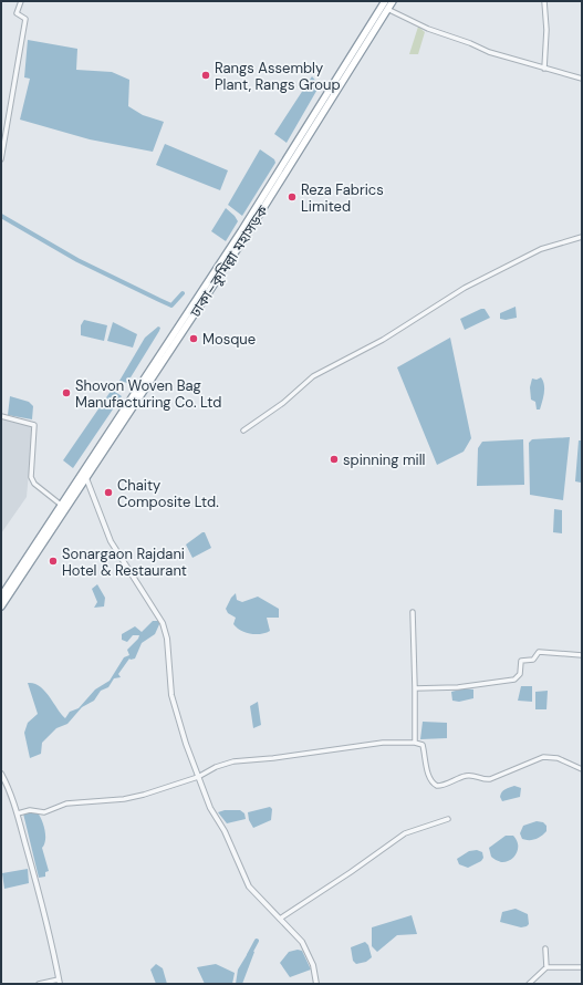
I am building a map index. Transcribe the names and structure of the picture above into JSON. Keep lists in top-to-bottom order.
{
  "streets": {
    "highway": ["ঢাকা–কুমিল্লা মহাসড়ক"]
  },
  "places": [
    "Rangs Assembly Plant, Rangs Group",
    "Reza Fabrics Limited",
    "Mosque",
    "Shovon Woven Bag Manufacturing Co. Ltd",
    "spinning mill",
    "Chaity Composite Ltd.",
    "Sonargaon Rajdani Hotel & Restaurant"
  ]
}
